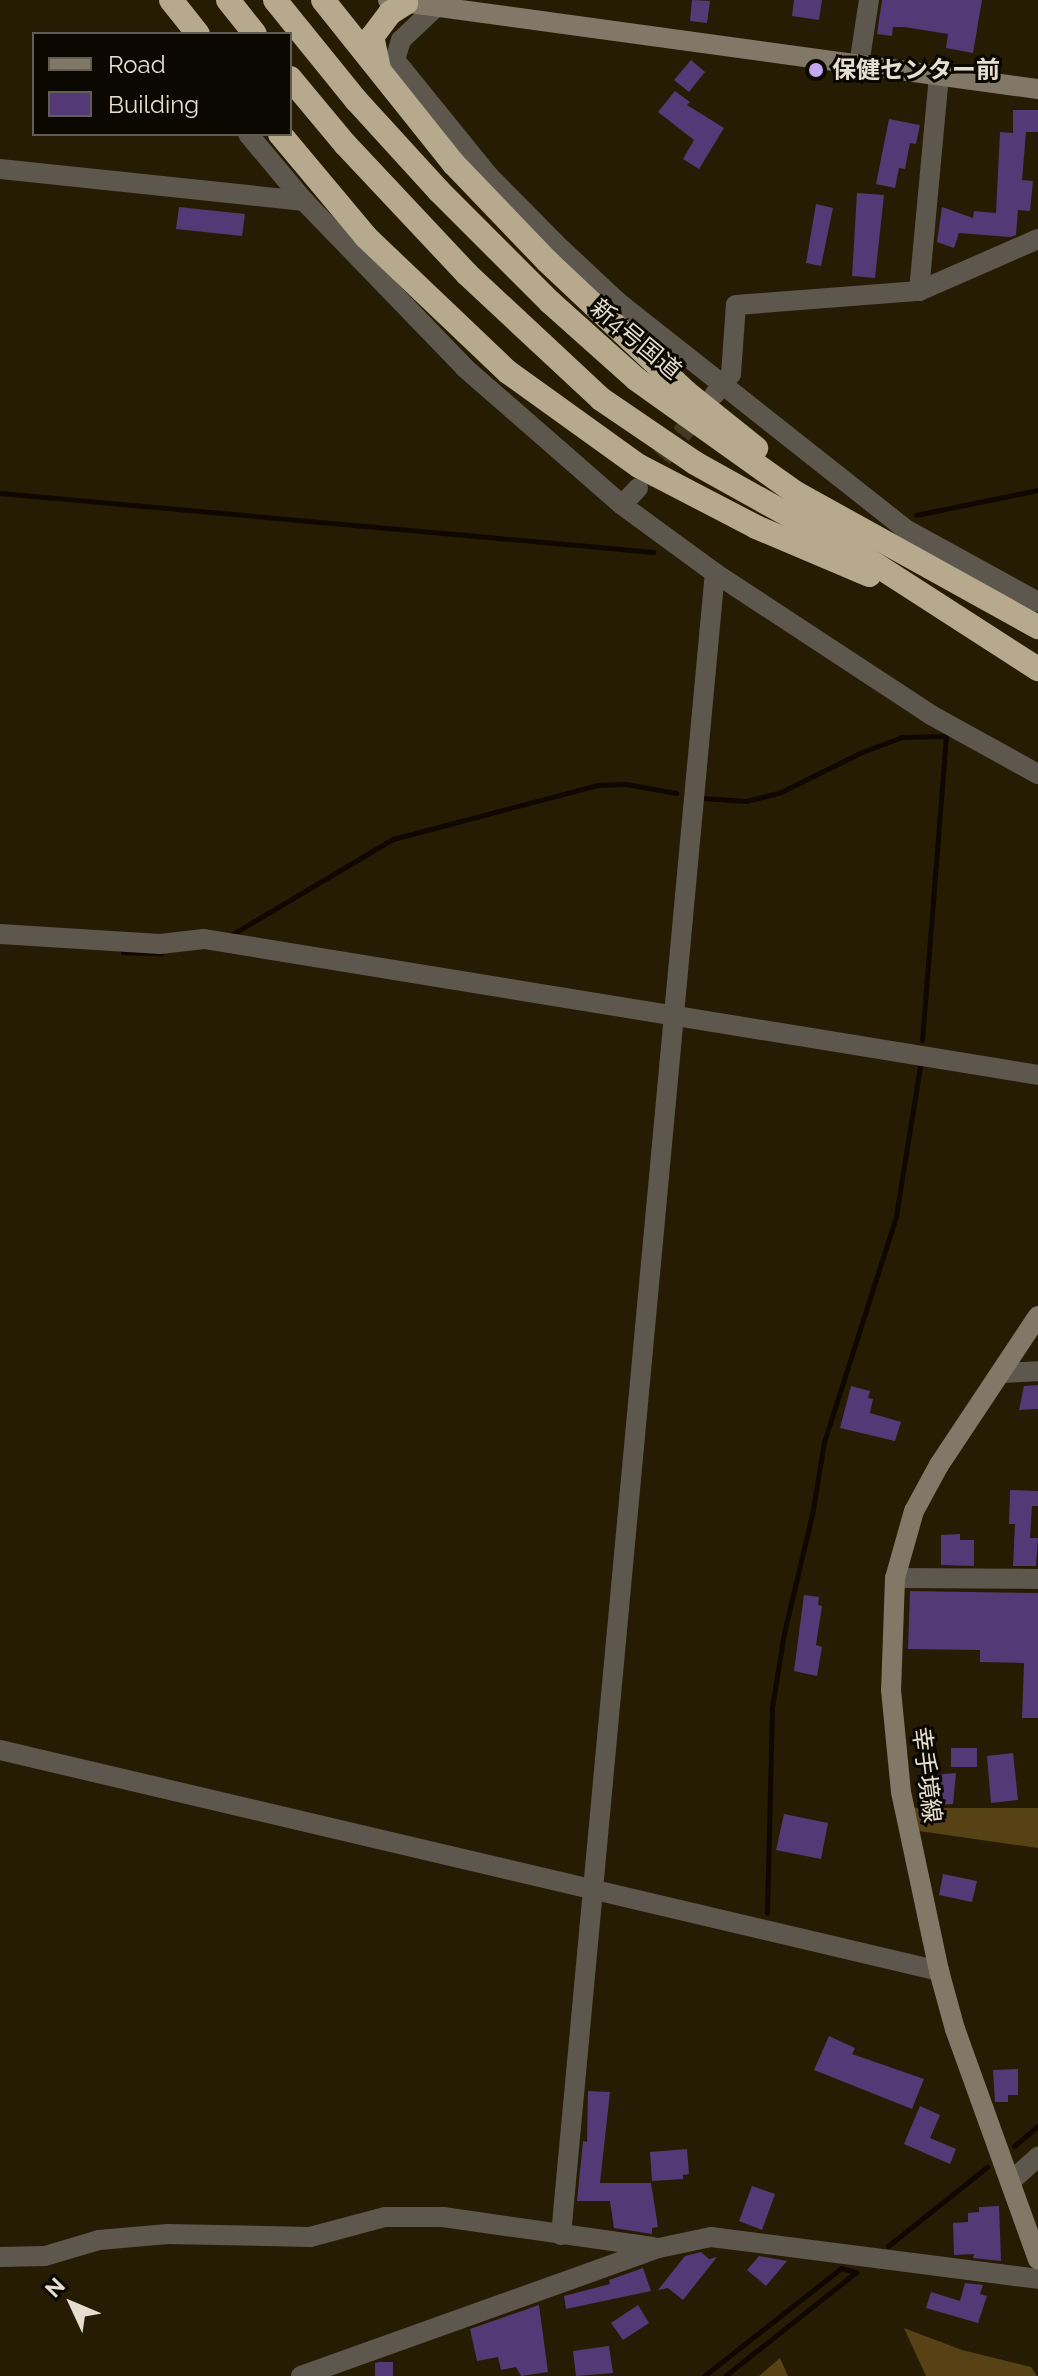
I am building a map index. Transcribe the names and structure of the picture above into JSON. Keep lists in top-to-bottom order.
{
  "streets": {
    "highway": ["新4号国道"],
    "main road": ["幸手境線"]
  },
  "places": ["保健センター前"],
  "legend": ["Road", "Building"],
  "north": "top left"
}
